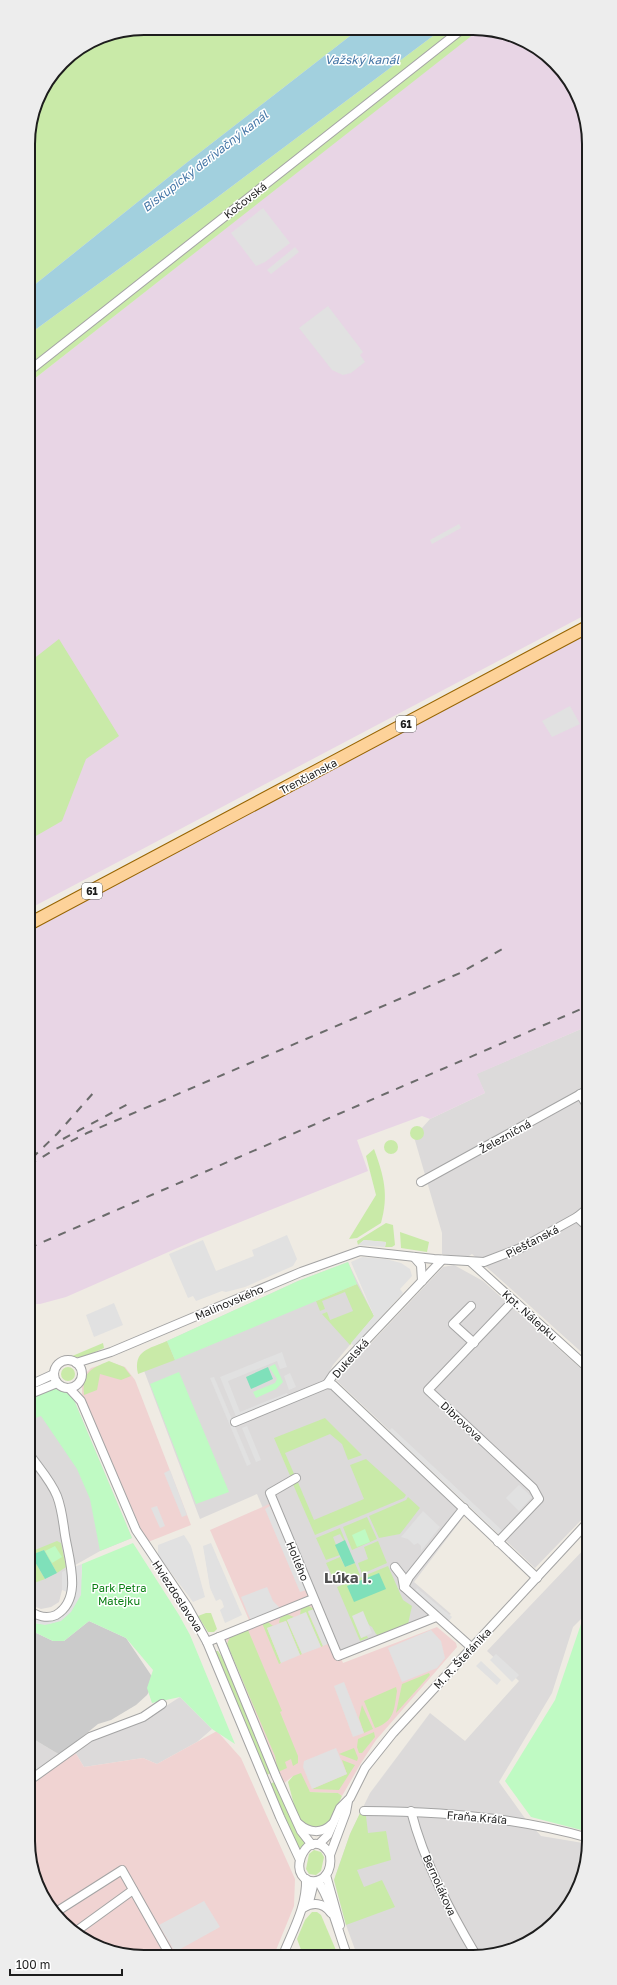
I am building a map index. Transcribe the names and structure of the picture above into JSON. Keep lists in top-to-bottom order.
{
  "streets": {
    "main road": ["61", "Trenčianska"],
    "street": [
      "Kočovská",
      "Železničná",
      "Piešťanská",
      "Malinovského",
      "Kpt. Nálepku",
      "Dukelská",
      "Dibrovova",
      "Hollého",
      "Hviezdoslavova",
      "M. R. Štefánika",
      "Fraňa Kráľa",
      "Bernolákova"
    ]
  },
  "crossings": [
    ["Piešťanská", "Malinovského"],
    ["Piešťanská", "Kpt. Nálepku"],
    ["Piešťanská", "Dukelská"],
    ["Malinovského", "Hviezdoslavova"],
    ["Kpt. Nálepku", "Dibrovova"],
    ["Hviezdoslavova", "M. R. Štefánika"],
    ["Fraňa Kráľa", "Bernolákova"]
  ],
  "districts": ["Lúka I."],
  "water": ["Važský kanál", "Biskupický derivačný kanál"],
  "parks": ["Park Petra Matejku"],
  "scale_bar": "100 m"
}
